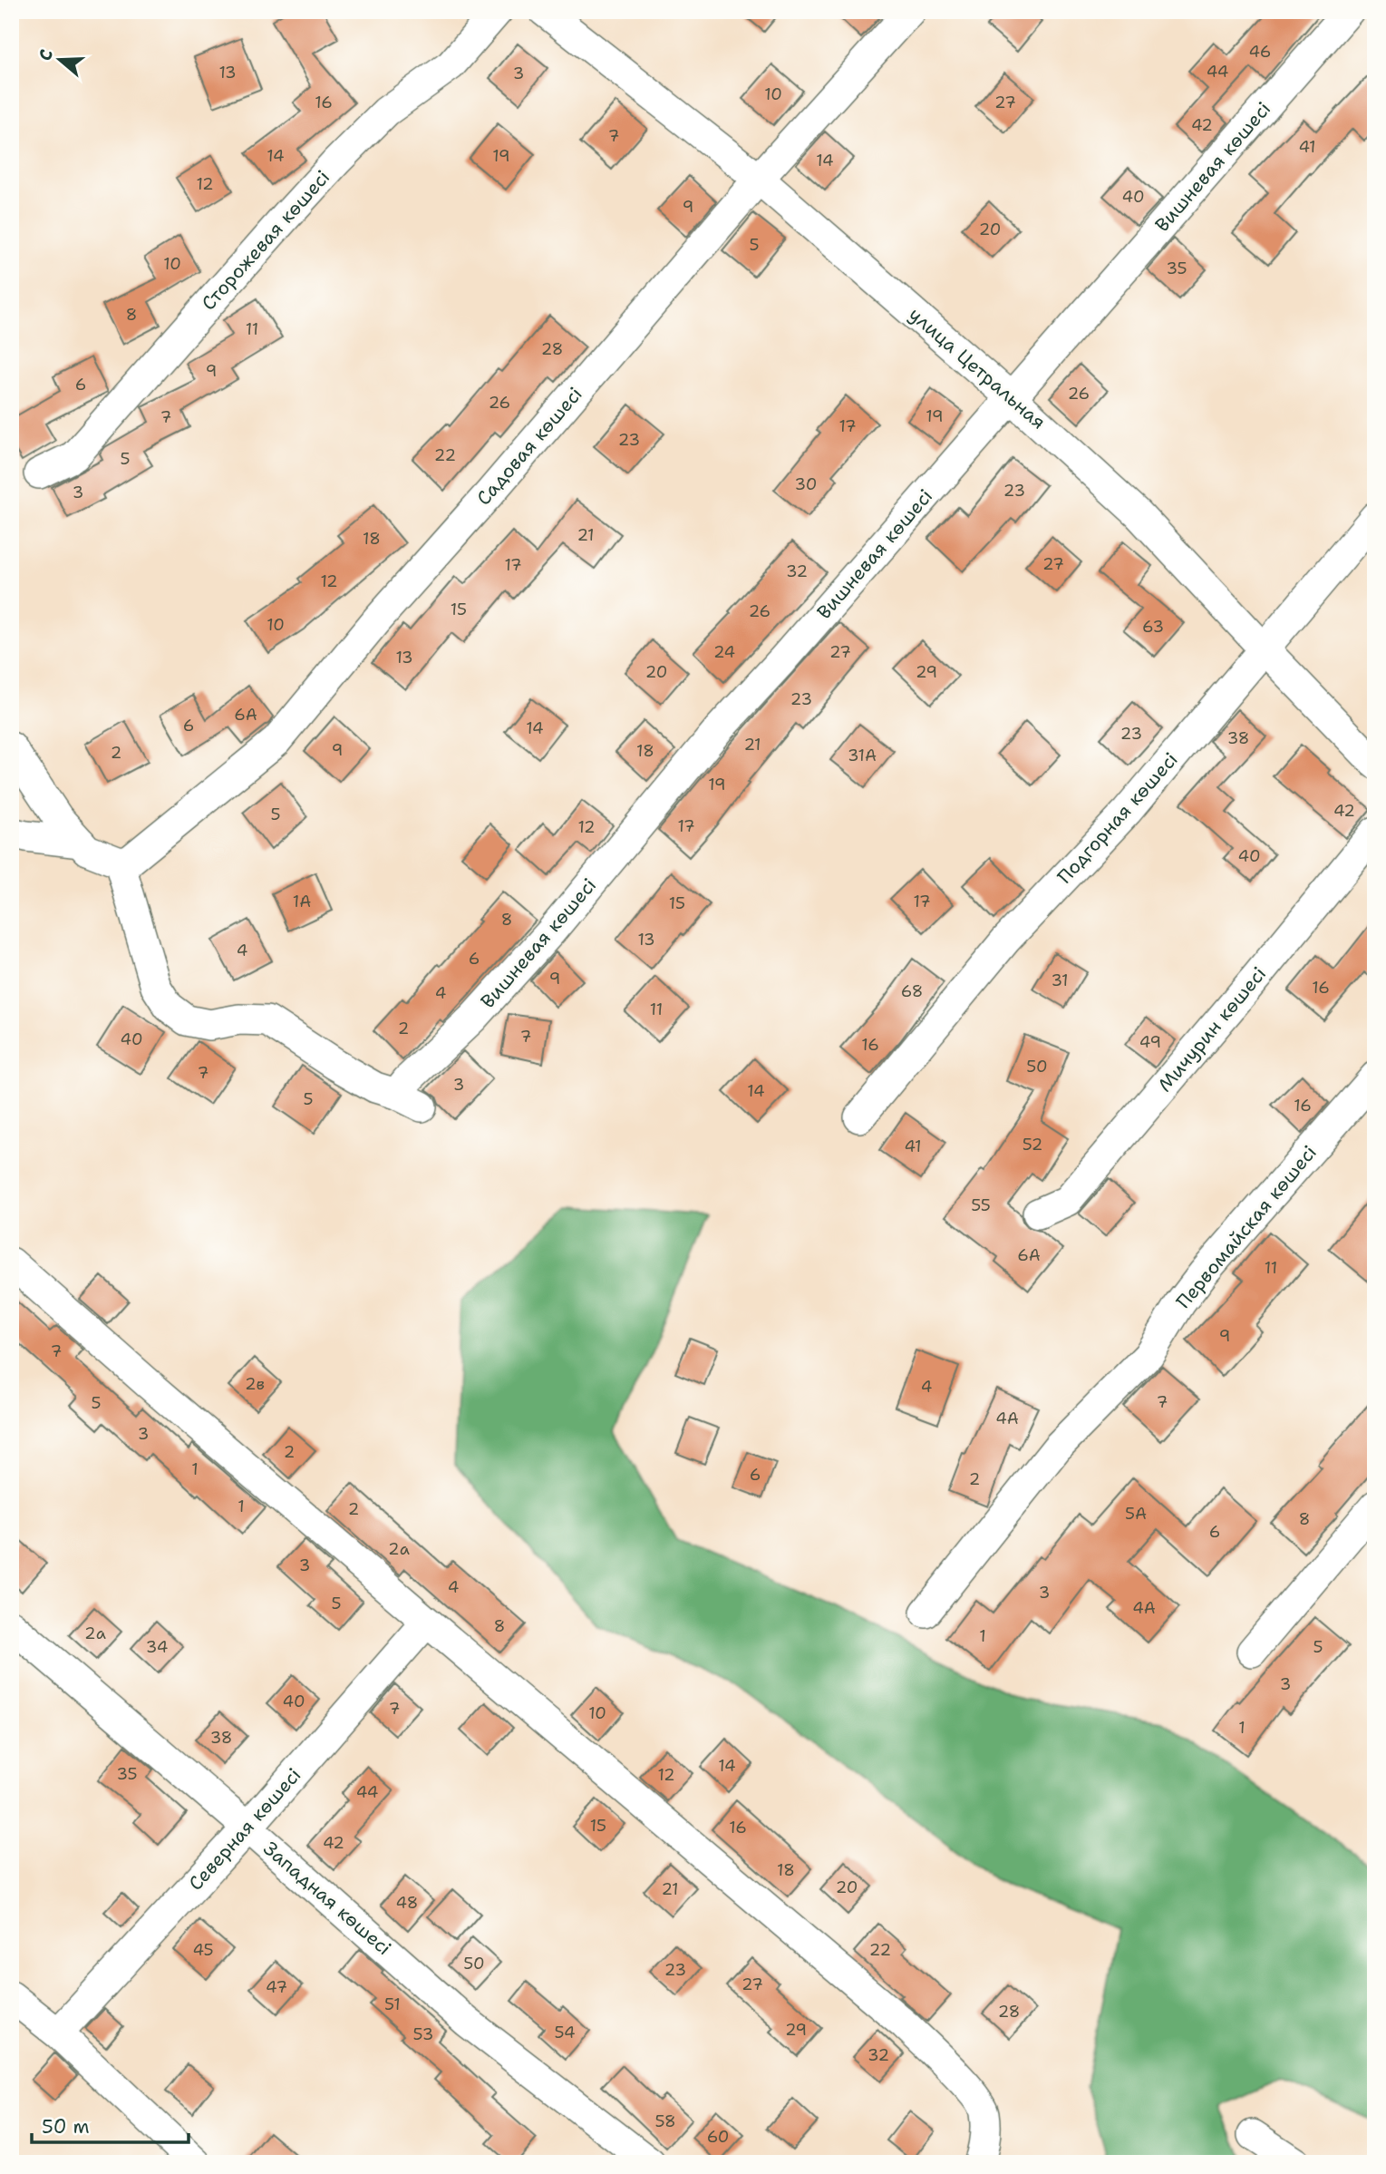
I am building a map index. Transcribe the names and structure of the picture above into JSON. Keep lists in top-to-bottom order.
{
  "streets": {
    "street": [
      "Вишневая көшесі",
      "Сторожевая көшесі",
      "улица Цетральная",
      "Садовая көшесі",
      "Подгорная көшесі",
      "Мичурин көшесі",
      "Первомайская көшесі",
      "Северная көшесі",
      "Западная көшесі"
    ]
  },
  "crossings": [
    ["Вишневая көшесі", "улица Цетральная"],
    ["Вишневая көшесі", "Садовая көшесі"],
    ["улица Цетральная", "Садовая көшесі"],
    ["улица Цетральная", "Подгорная көшесі"],
    ["Северная көшесі", "Западная көшесі"]
  ],
  "house_numbers": [
    "46",
    "44",
    "13",
    "3",
    "10",
    "16",
    "27",
    "42",
    "7",
    "41",
    "14",
    "19",
    "14",
    "12",
    "40",
    "9",
    "20",
    "5",
    "10",
    "35",
    "8",
    "11",
    "28",
    "9",
    "6",
    "26",
    "26",
    "19",
    "7",
    "17",
    "23",
    "22",
    "5",
    "30",
    "23",
    "3",
    "21",
    "18",
    "27",
    "17",
    "32",
    "12",
    "15",
    "26",
    "10",
    "63",
    "24",
    "27",
    "13",
    "20",
    "29",
    "23",
    "6А",
    "6",
    "14",
    "23",
    "38",
    "21",
    "9",
    "18",
    "2",
    "31А",
    "19",
    "42",
    "5",
    "17",
    "12",
    "40",
    "1А",
    "17",
    "15",
    "8",
    "13",
    "4",
    "6",
    "9",
    "31",
    "16",
    "68",
    "4",
    "11",
    "2",
    "7",
    "40",
    "49",
    "16",
    "50",
    "7",
    "3",
    "14",
    "5",
    "16",
    "52",
    "41",
    "55",
    "6А",
    "11",
    "9",
    "7",
    "2в",
    "4",
    "7",
    "5",
    "4А",
    "3",
    "2",
    "1",
    "6",
    "2",
    "1",
    "2",
    "5А",
    "8",
    "6",
    "2а",
    "3",
    "4",
    "3",
    "5",
    "4А",
    "8",
    "2а",
    "1",
    "34",
    "5",
    "3",
    "40",
    "7",
    "10",
    "1",
    "38",
    "14",
    "35",
    "12",
    "44",
    "15",
    "16",
    "42",
    "18",
    "20",
    "21",
    "48",
    "45",
    "22",
    "50",
    "23",
    "27",
    "47",
    "51",
    "28",
    "29",
    "54",
    "53",
    "32",
    "58",
    "60"
  ],
  "scale_bar": "50 m",
  "north": "left"
}
